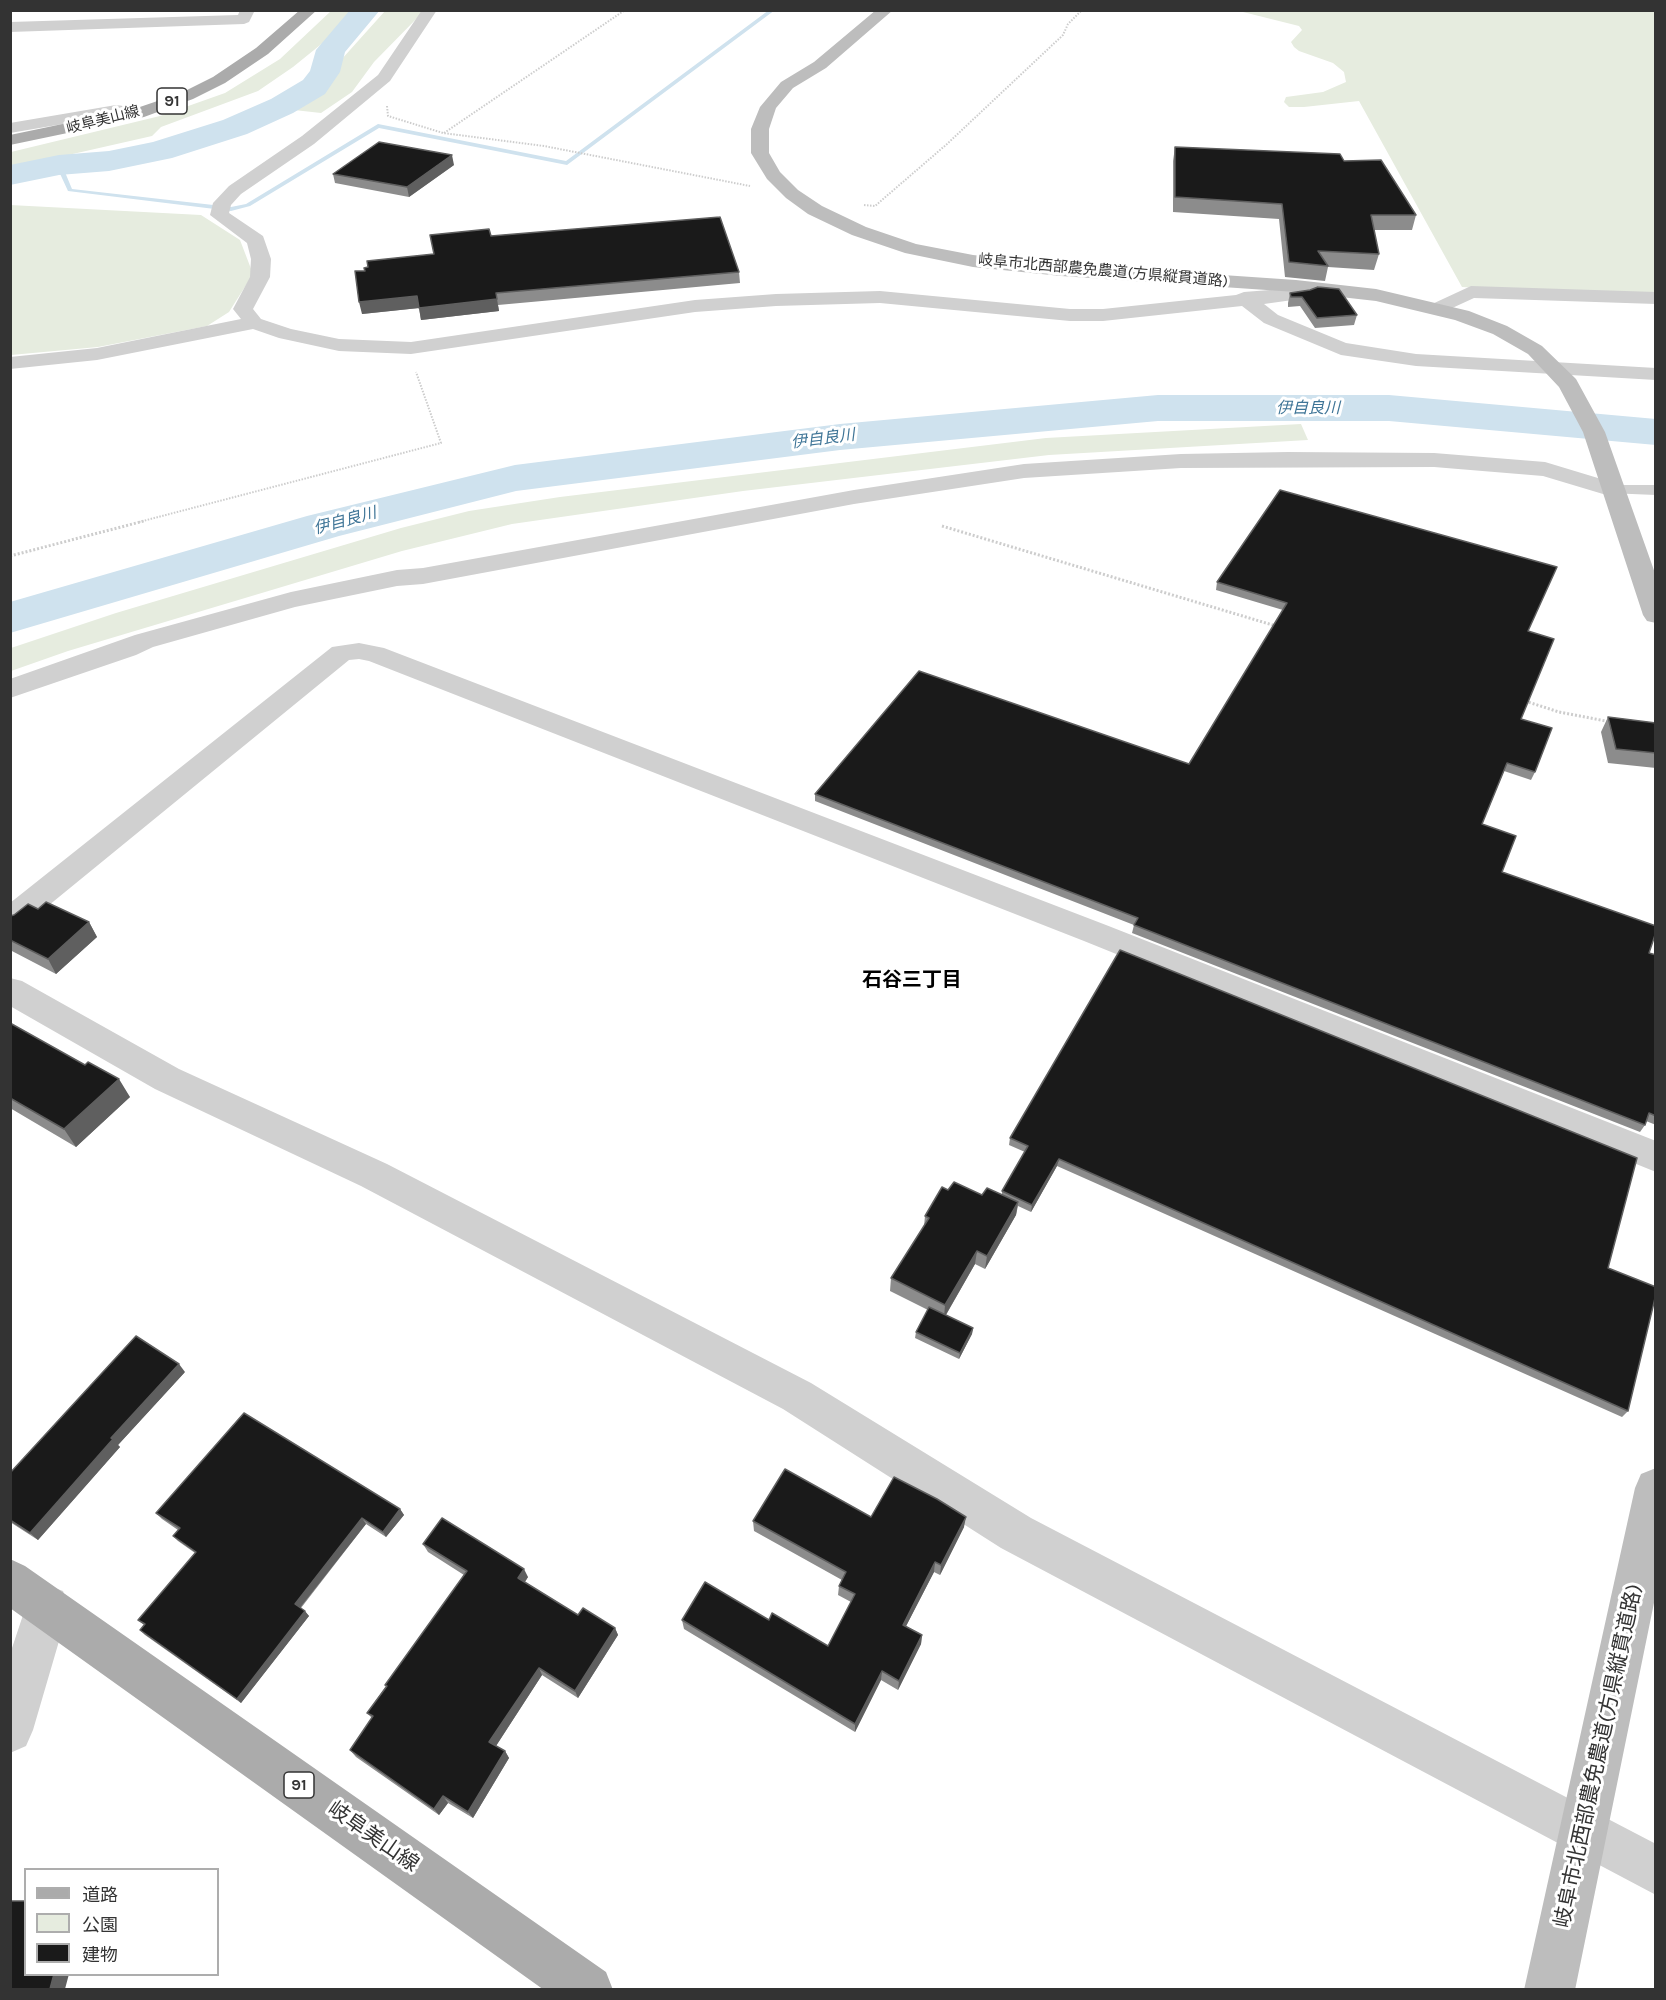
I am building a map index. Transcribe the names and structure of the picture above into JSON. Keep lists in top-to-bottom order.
{
  "streets": {
    "main road": ["91", "岐阜美山線"],
    "street": ["岐阜市北西部農免農道(方県縦貫道路)"]
  },
  "districts": ["石谷三丁目"],
  "water": ["伊自良川"],
  "legend": ["道路", "公園", "建物"]
}
